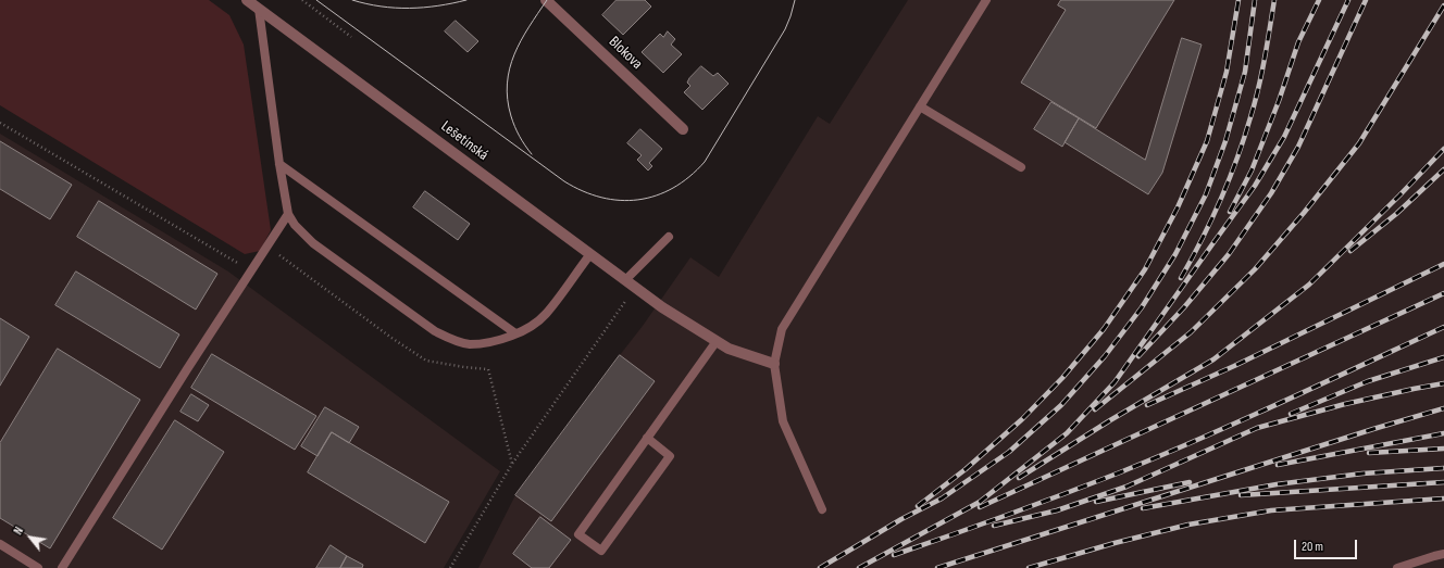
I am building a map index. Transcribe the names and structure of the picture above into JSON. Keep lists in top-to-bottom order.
{
  "streets": {
    "street": ["Blokova", "Lešetínská"]
  },
  "scale_bar": "20 m",
  "north": "top left"
}
